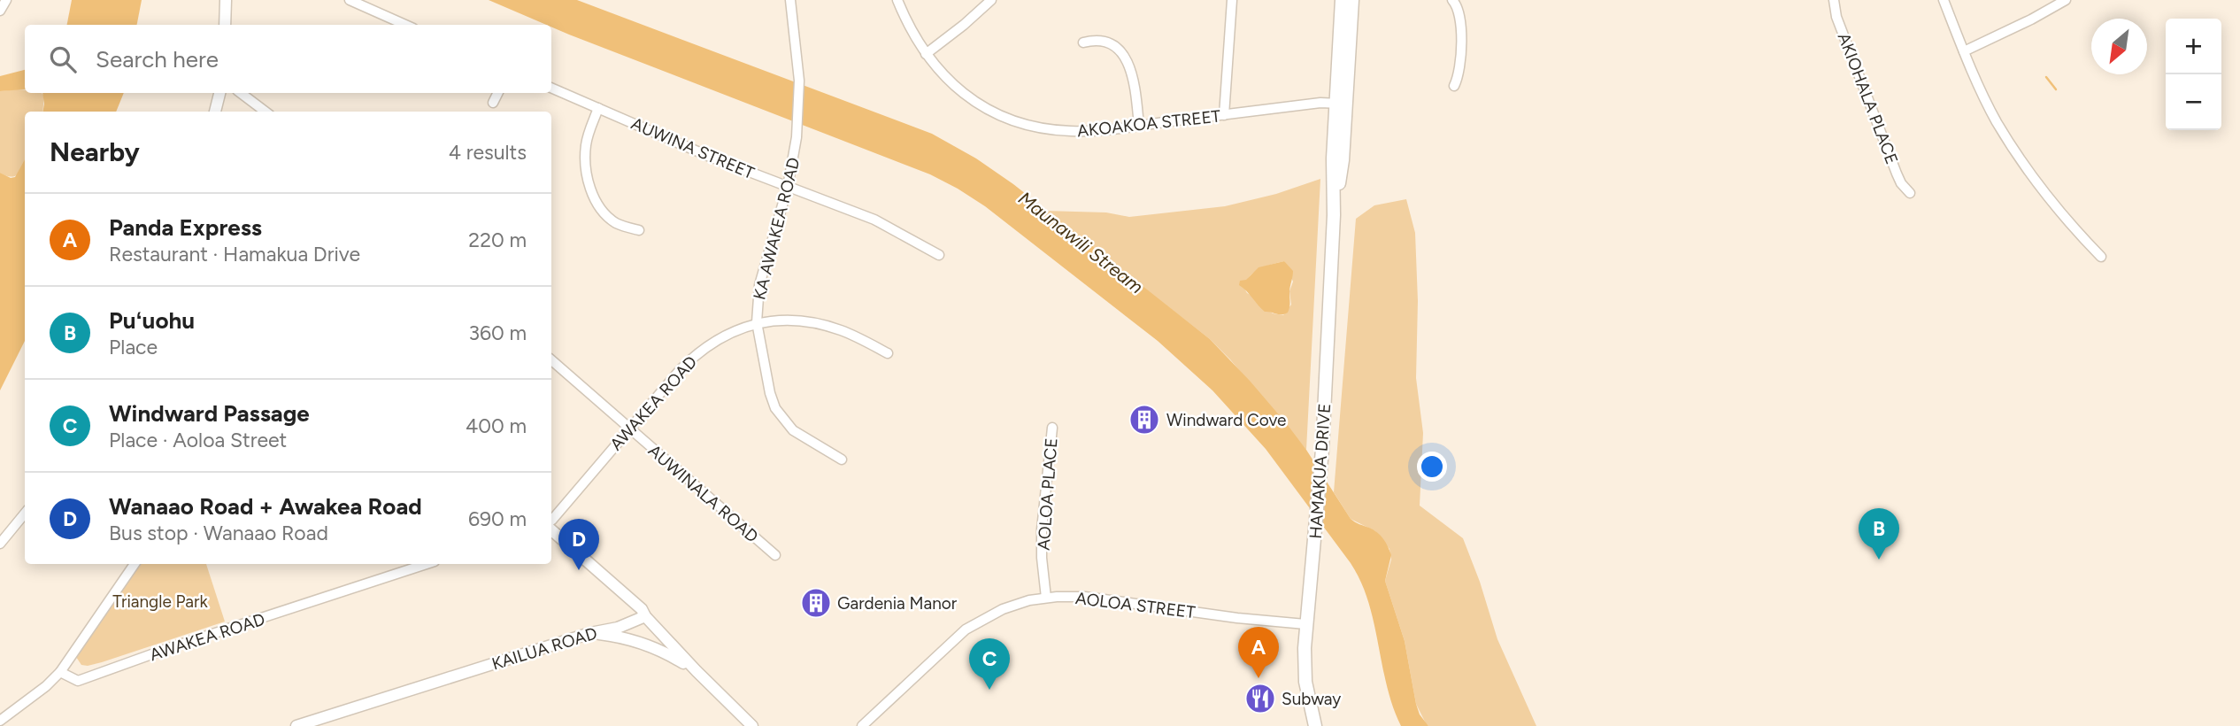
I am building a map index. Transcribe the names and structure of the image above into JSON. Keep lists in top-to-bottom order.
{
  "streets": {
    "main road": ["HAMAKUA DRIVE"],
    "street": [
      "AKIOHALA PLACE",
      "AKOAKOA STREET",
      "AUWINA STREET",
      "KA AWAKEA ROAD",
      "AWAKEA ROAD",
      "AUWINALA ROAD",
      "AOLOA PLACE",
      "AOLOA STREET",
      "KAILUA ROAD"
    ]
  },
  "crossings": [
    ["AKOAKOA STREET", "HAMAKUA DRIVE"],
    ["AUWINA STREET", "KA AWAKEA ROAD"],
    ["KA AWAKEA ROAD", "AWAKEA ROAD"],
    ["AWAKEA ROAD", "AUWINALA ROAD"],
    ["HAMAKUA DRIVE", "AOLOA STREET"],
    ["AOLOA PLACE", "AOLOA STREET"]
  ],
  "water": ["Maunawili Stream"],
  "parks": ["Triangle Park"],
  "places": {
    "building": ["Windward Cove", "Gardenia Manor"],
    "restaurant": ["Subway"]
  },
  "north": "bottom left",
  "page": {
    "map_buttons": ["+", "−"],
    "search": "Search here",
    "heading": ["Nearby", "4 results"],
    "list": [
      {
        "mark": "A",
        "name": "Panda Express",
        "note": "Restaurant · Hamakua Drive",
        "value": "220 m"
      },
      {
        "mark": "B",
        "name": "Puʻuohu",
        "note": "Place",
        "value": "360 m"
      },
      {
        "mark": "C",
        "name": "Windward Passage",
        "note": "Place · Aoloa Street",
        "value": "400 m"
      },
      {
        "mark": "D",
        "name": "Wanaao Road + Awakea Road",
        "note": "Bus stop · Wanaao Road",
        "value": "690 m"
      }
    ],
    "pins": [
      "B",
      "D",
      "A",
      "C"
    ]
  }
}
